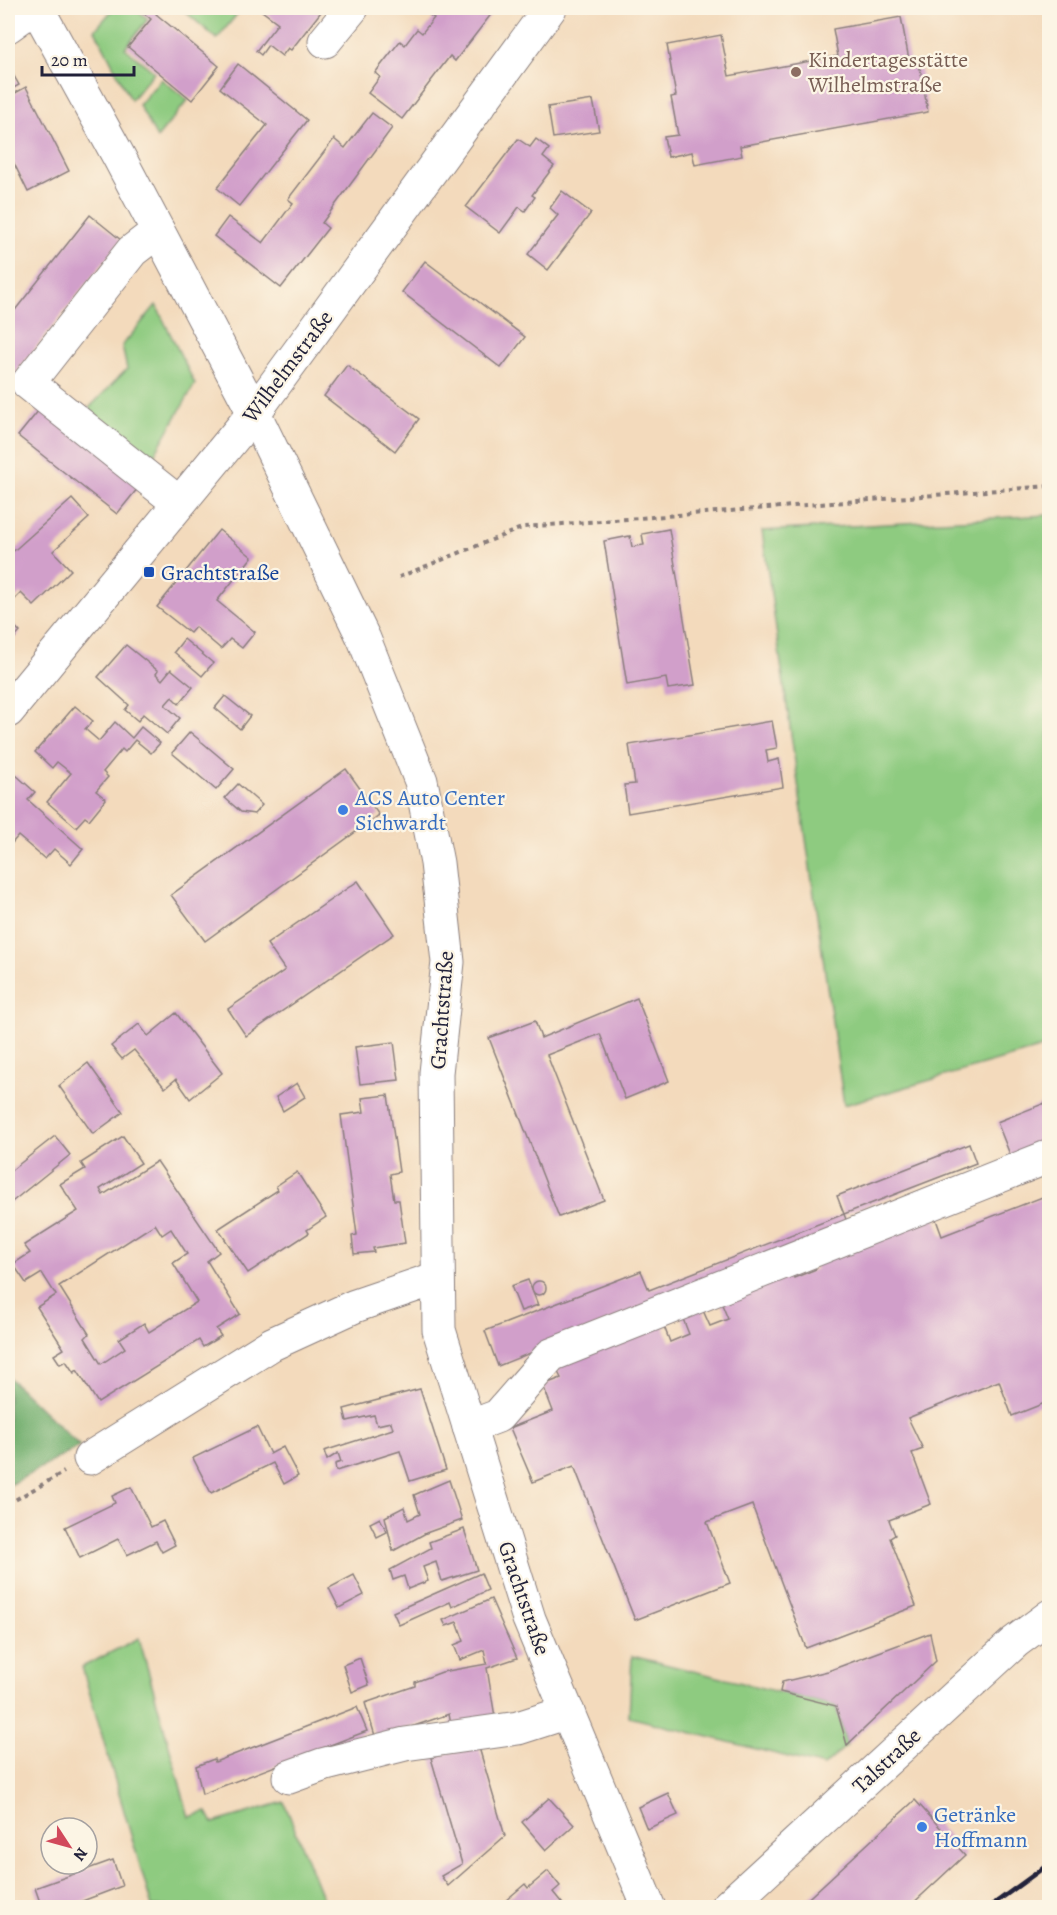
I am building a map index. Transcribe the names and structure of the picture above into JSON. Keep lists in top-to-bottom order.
{
  "streets": {
    "street": ["Wilhelmstraße", "Grachtstraße", "Talstraße"]
  },
  "crossings": [
    ["Wilhelmstraße", "Grachtstraße"]
  ],
  "places": {
    "other": ["Kindertagesstätte Wilhelmstraße", "ACS Auto Center Sichwardt", "Getränke Hoffmann"],
    "transit": ["Grachtstraße"]
  },
  "scale_bar": "20 m",
  "north": "bottom right"
}
